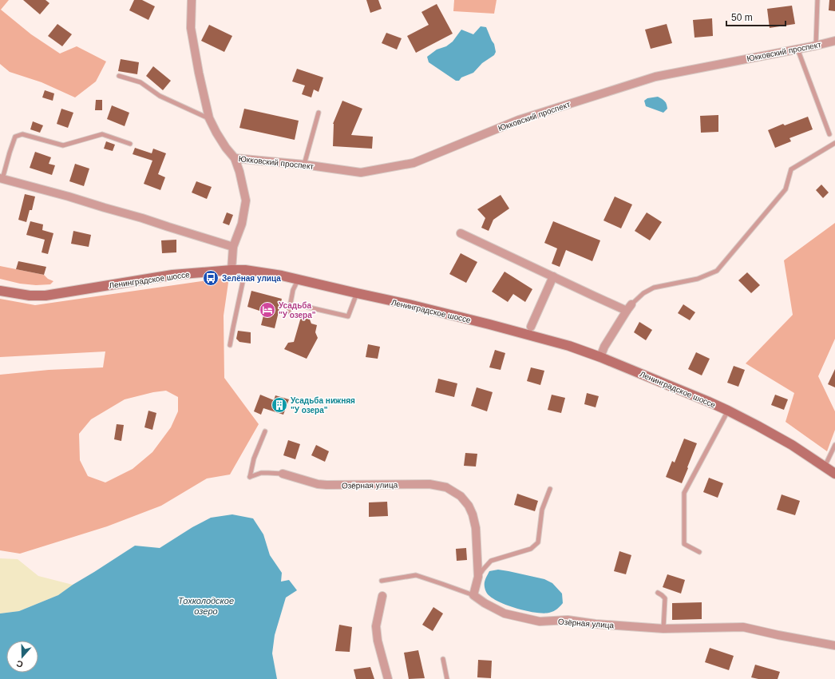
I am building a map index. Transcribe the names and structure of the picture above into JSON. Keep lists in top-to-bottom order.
{
  "streets": {
    "main road": ["Ленинградское шоссе"],
    "street": ["Юкковский проспект", "Озёрная улица"]
  },
  "water": ["Тохколодское озеро"],
  "places": {
    "bus stop": ["Зелёная улица"],
    "hotel": ["Усадьба \"У озера\""],
    "building": ["Усадьба нижняя \"У озера\""]
  },
  "scale_bar": "50 m",
  "north": "bottom"
}
